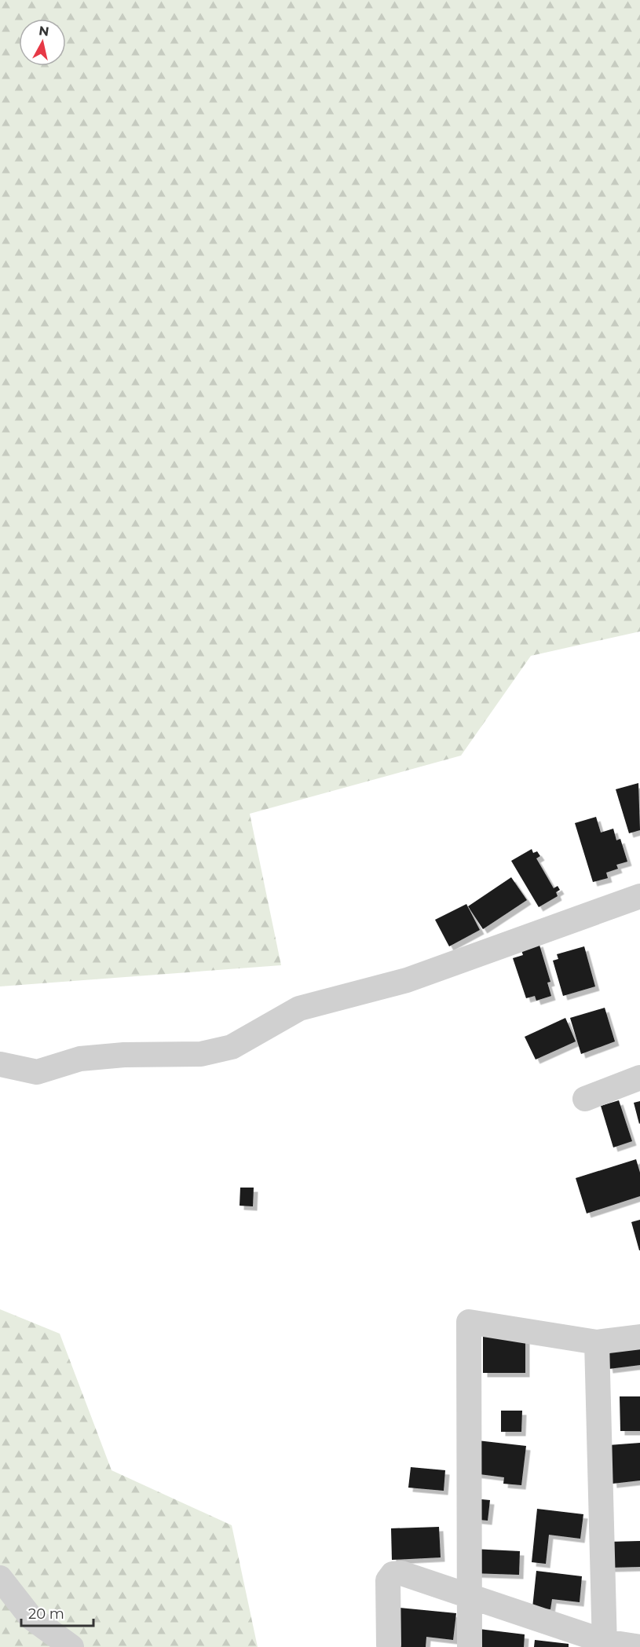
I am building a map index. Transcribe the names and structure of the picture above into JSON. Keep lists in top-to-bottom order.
{
  "scale_bar": "20 m",
  "north": "top"
}
